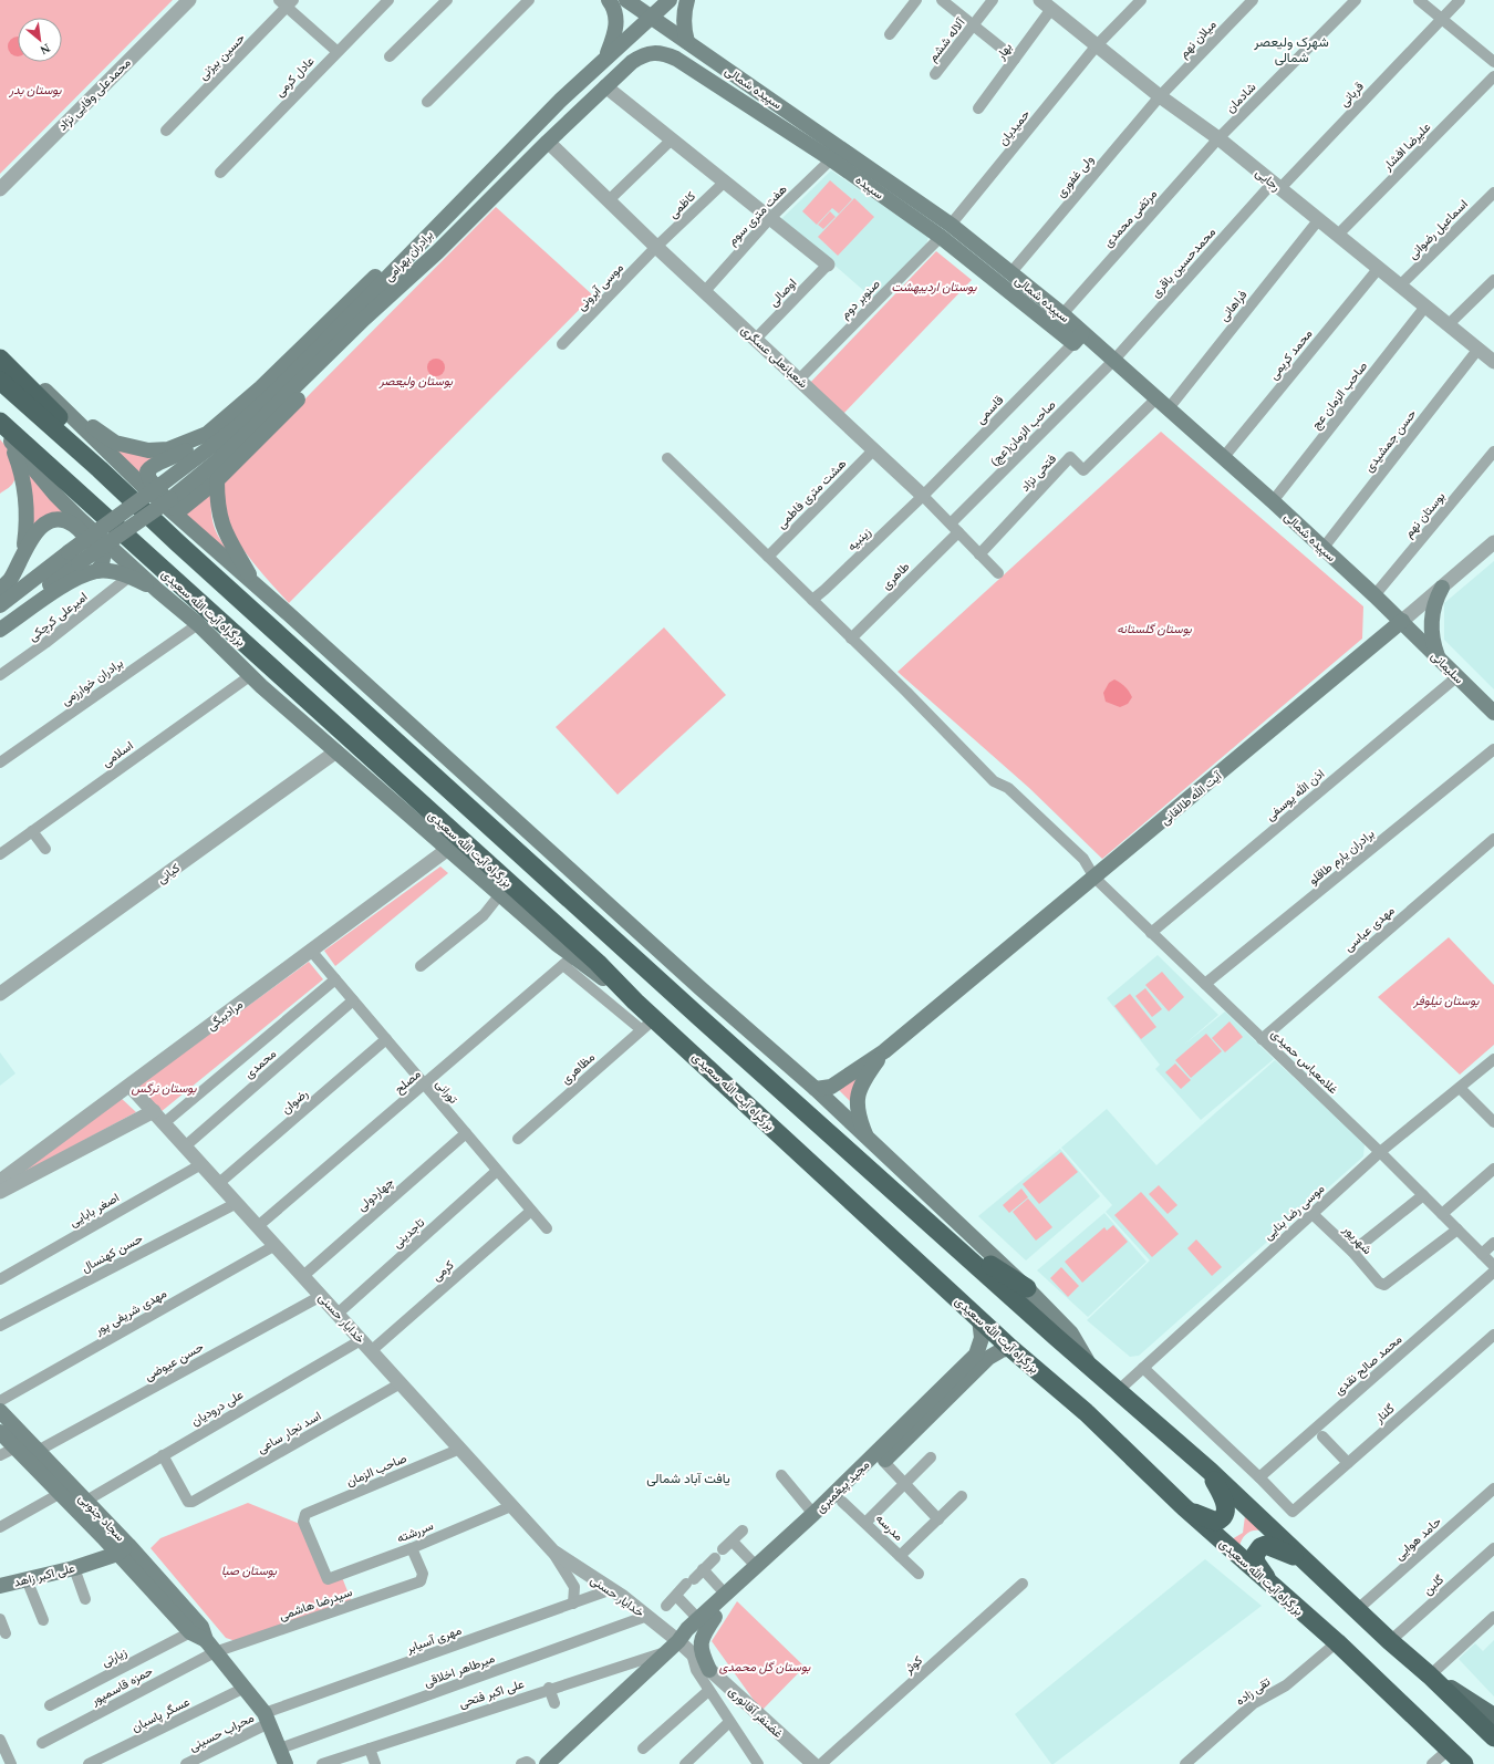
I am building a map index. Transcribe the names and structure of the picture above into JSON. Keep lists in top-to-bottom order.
{
  "streets": {
    "highway": ["بزرگراه آیت الله سعیدی"],
    "main road": [
      "سپیده شمالی",
      "سپیده",
      "برادران بهرامی",
      "سلیمانی",
      "آیت الله طالقانی",
      "مجید پیغمبری",
      "سجاد جنوبی",
      "علی اکبر زاهد"
    ],
    "street": [
      "میلان نهم",
      "آلاله ششم",
      "بهار",
      "حسین بیژنی",
      "عادل کرمی",
      "محمدعلی وفایی نژاد",
      "قربانی",
      "شادمان",
      "حمیدیان",
      "علیرضا افشار",
      "ولی غفوری",
      "رجایی",
      "کاظمی",
      "هفت متری سوم",
      "مرتضی محمدی",
      "اسماعیل رضوانی",
      "محمدحسین باقری",
      "موسی آبرونی",
      "اوصالی",
      "صنوبر دوم",
      "فراهانی",
      "محمد کریمی",
      "شعبانعلی عسگری",
      "صاحب الزمان عج",
      "قاسمی",
      "صاحب الزمان(عج)",
      "حسن جمشیدی",
      "فتحی نزاد",
      "هشت متری فاطمی",
      "بوستان نهم",
      "زینبیه",
      "طاهری",
      "امیرعلی کرچکی",
      "برادران خوارزمی",
      "اسلامی",
      "اذن الله یوسفی",
      "برادران یارم طاقلو",
      "کیانی",
      "مهدی عباسی",
      "مرادبیگی",
      "غلامعباس حمیدی",
      "محمدی",
      "مظاهری",
      "مصلح",
      "تورانی",
      "رضوان",
      "چهاردولی",
      "اصغر بابایی",
      "موسی رضا بنایی",
      "تاجدینی",
      "شهریور",
      "حسن کهنسال",
      "کرمی",
      "مهدی شریفی پور",
      "خدایار حسنی",
      "حسن عیوضی",
      "محمد صالح نقدی",
      "علی درودیان",
      "گلنار",
      "اسد نجار ساعی",
      "صاحب الزمان",
      "مدرسه",
      "سررشته",
      "حامد هوایی",
      "گلبن",
      "سیدرضا هاشمی",
      "مهری آسیابر",
      "زیارتی",
      "کوثر",
      "میرطاهر اخلاقی",
      "حمزه قاسمپور",
      "تقی زاده",
      "علی اکبر فتحی",
      "غضنفر آقانوری",
      "عسگر پاسبان",
      "محراب حسینی"
    ]
  },
  "crossings": [
    ["میلان نهم", "ولی غفوری"],
    ["میلان نهم", "رجایی"],
    ["بهار", "رجایی"],
    ["سپیده شمالی", "حمیدیان"],
    ["سپیده شمالی", "ولی غفوری"],
    ["سپیده شمالی", "سپیده"],
    ["سپیده شمالی", "مرتضی محمدی"],
    ["سپیده شمالی", "برادران بهرامی"],
    ["سپیده شمالی", "محمدحسین باقری"],
    ["سپیده شمالی", "فراهانی"],
    ["سپیده شمالی", "محمد کریمی"],
    ["سپیده شمالی", "صاحب الزمان عج"],
    ["سپیده شمالی", "قاسمی"],
    ["سپیده شمالی", "صاحب الزمان(عج)"],
    ["سپیده شمالی", "حسن جمشیدی"],
    ["سپیده شمالی", "فتحی نزاد"],
    ["سپیده شمالی", "بوستان نهم"],
    ["سپیده شمالی", "سلیمانی"],
    ["سپیده شمالی", "آیت الله طالقانی"],
    ["قربانی", "رجایی"],
    ["قربانی", "محمدحسین باقری"],
    ["شادمان", "رجایی"],
    ["شادمان", "مرتضی محمدی"],
    ["حمیدیان", "رجایی"],
    ["علیرضا افشار", "رجایی"],
    ["ولی غفوری", "رجایی"],
    ["رجایی", "مرتضی محمدی"],
    ["رجایی", "اسماعیل رضوانی"],
    ["رجایی", "محمدحسین باقری"],
    ["رجایی", "فراهانی"],
    ["رجایی", "محمد کریمی"],
    ["رجایی", "صاحب الزمان عج"],
    ["رجایی", "حسن جمشیدی"],
    ["سپیده", "هفت متری سوم"],
    ["سپیده", "برادران بهرامی"],
    ["سپیده", "صنوبر دوم"],
    ["سپیده", "قاسمی"],
    ["کاظمی", "موسی آبرونی"],
    ["کاظمی", "شعبانعلی عسگری"],
    ["هفت متری سوم", "شعبانعلی عسگری"],
    ["برادران بهرامی", "شعبانعلی عسگری"],
    ["محمدحسین باقری", "صاحب الزمان(عج)"],
    ["موسی آبرونی", "شعبانعلی عسگری"],
    ["اوصالی", "شعبانعلی عسگری"],
    ["صنوبر دوم", "شعبانعلی عسگری"],
    ["شعبانعلی عسگری", "قاسمی"],
    ["شعبانعلی عسگری", "صاحب الزمان(عج)"],
    ["شعبانعلی عسگری", "فتحی نزاد"],
    ["شعبانعلی عسگری", "هشت متری فاطمی"],
    ["شعبانعلی عسگری", "زینبیه"],
    ["شعبانعلی عسگری", "طاهری"],
    ["قاسمی", "زینبیه"],
    ["هشت متری فاطمی", "غلامعباس حمیدی"],
    ["زینبیه", "غلامعباس حمیدی"],
    ["طاهری", "غلامعباس حمیدی"],
    ["بزرگراه آیت الله سعیدی", "مظاهری"],
    ["بزرگراه آیت الله سعیدی", "تقی زاده"],
    ["سلیمانی", "اذن الله یوسفی"],
    ["سلیمانی", "آیت الله طالقانی"],
    ["اذن الله یوسفی", "غلامعباس حمیدی"],
    ["آیت الله طالقانی", "غلامعباس حمیدی"],
    ["برادران یارم طاقلو", "غلامعباس حمیدی"],
    ["مهدی عباسی", "غلامعباس حمیدی"],
    ["مرادبیگی", "تورانی"],
    ["مرادبیگی", "خدایار حسنی"],
    ["غلامعباس حمیدی", "موسی رضا بنایی"],
    ["غلامعباس حمیدی", "شهریور"],
    ["محمدی", "تورانی"],
    ["محمدی", "خدایار حسنی"],
    ["مصلح", "تورانی"],
    ["مصلح", "خدایار حسنی"],
    ["تورانی", "رضوان"],
    ["تورانی", "چهاردولی"],
    ["تورانی", "تاجدینی"],
    ["تورانی", "کرمی"],
    ["رضوان", "خدایار حسنی"],
    ["چهاردولی", "خدایار حسنی"],
    ["اصغر بابایی", "خدایار حسنی"],
    ["موسی رضا بنایی", "شهریور"],
    ["تاجدینی", "خدایار حسنی"],
    ["حسن کهنسال", "خدایار حسنی"],
    ["کرمی", "خدایار حسنی"],
    ["مهدی شریفی پور", "خدایار حسنی"],
    ["خدایار حسنی", "حسن عیوضی"],
    ["خدایار حسنی", "علی درودیان"],
    ["خدایار حسنی", "اسد نجار ساعی"],
    ["خدایار حسنی", "صاحب الزمان"],
    ["خدایار حسنی", "مجید پیغمبری"],
    ["خدایار حسنی", "سررشته"],
    ["خدایار حسنی", "مهری آسیابر"],
    ["خدایار حسنی", "میرطاهر اخلاقی"],
    ["خدایار حسنی", "علی اکبر فتحی"],
    ["خدایار حسنی", "غضنفر آقانوری"],
    ["حسن عیوضی", "سجاد جنوبی"],
    ["محمد صالح نقدی", "گلنار"],
    ["علی درودیان", "اسد نجار ساعی"],
    ["علی درودیان", "سجاد جنوبی"],
    ["صاحب الزمان", "سررشته"],
    ["مجید پیغمبری", "مدرسه"],
    ["مجید پیغمبری", "علی اکبر فتحی"],
    ["مجید پیغمبری", "غضنفر آقانوری"],
    ["سجاد جنوبی", "علی اکبر زاهد"],
    ["سجاد جنوبی", "سیدرضا هاشمی"],
    ["سجاد جنوبی", "مهری آسیابر"],
    ["سجاد جنوبی", "زیارتی"],
    ["سجاد جنوبی", "میرطاهر اخلاقی"],
    ["سجاد جنوبی", "حمزه قاسمپور"],
    ["سجاد جنوبی", "عسگر پاسبان"],
    ["سجاد جنوبی", "محراب حسینی"],
    ["سررشته", "سیدرضا هاشمی"],
    ["سیدرضا هاشمی", "زیارتی"],
    ["سیدرضا هاشمی", "حمزه قاسمپور"],
    ["مهری آسیابر", "محراب حسینی"],
    ["زیارتی", "حمزه قاسمپور"],
    ["علی اکبر فتحی", "غضنفر آقانوری"]
  ],
  "districts": ["شهرک ولیعصر شمالی", "یافت آباد شمالی"],
  "parks": [
    "بوستان بدر",
    "بوستان اردیبهشت",
    "بوستان ولیعصر",
    "بوستان گلستانه",
    "بوستان نیلوفر",
    "بوستان نرگس",
    "بوستان صبا",
    "بوستان گل محمدی"
  ],
  "north": "bottom right"
}
